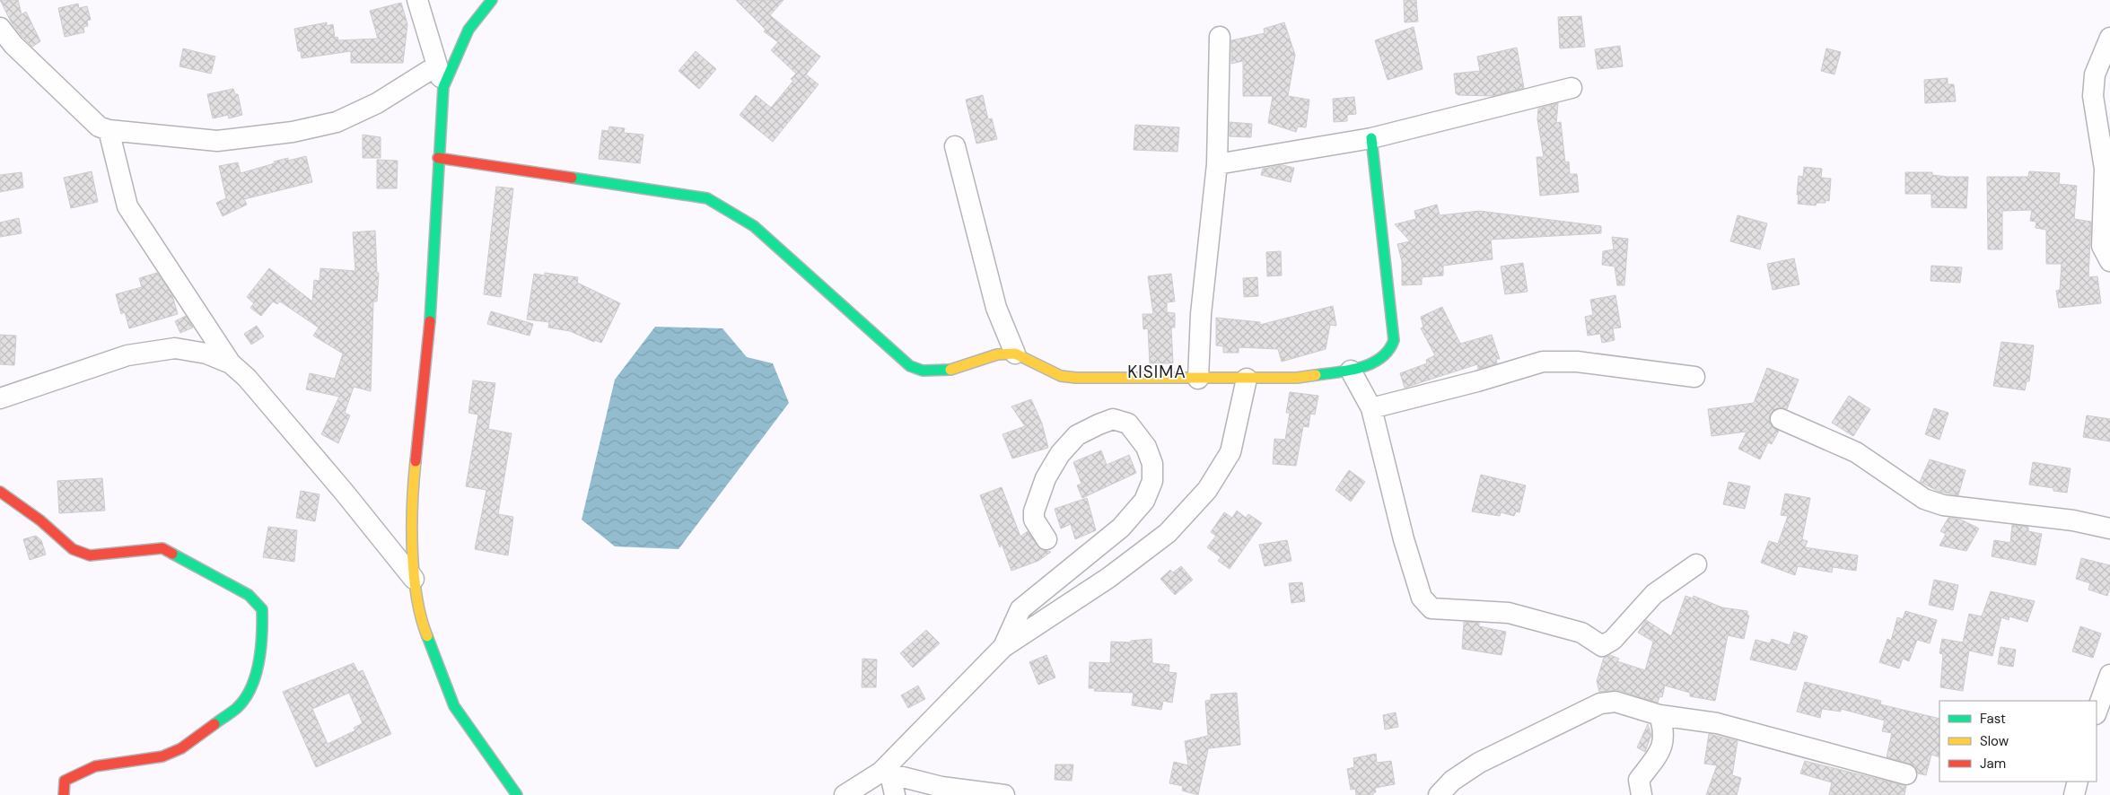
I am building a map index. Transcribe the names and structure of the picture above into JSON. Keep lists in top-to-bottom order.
{
  "districts": ["KISIMA"],
  "legend": ["Fast", "Slow", "Jam"]
}
